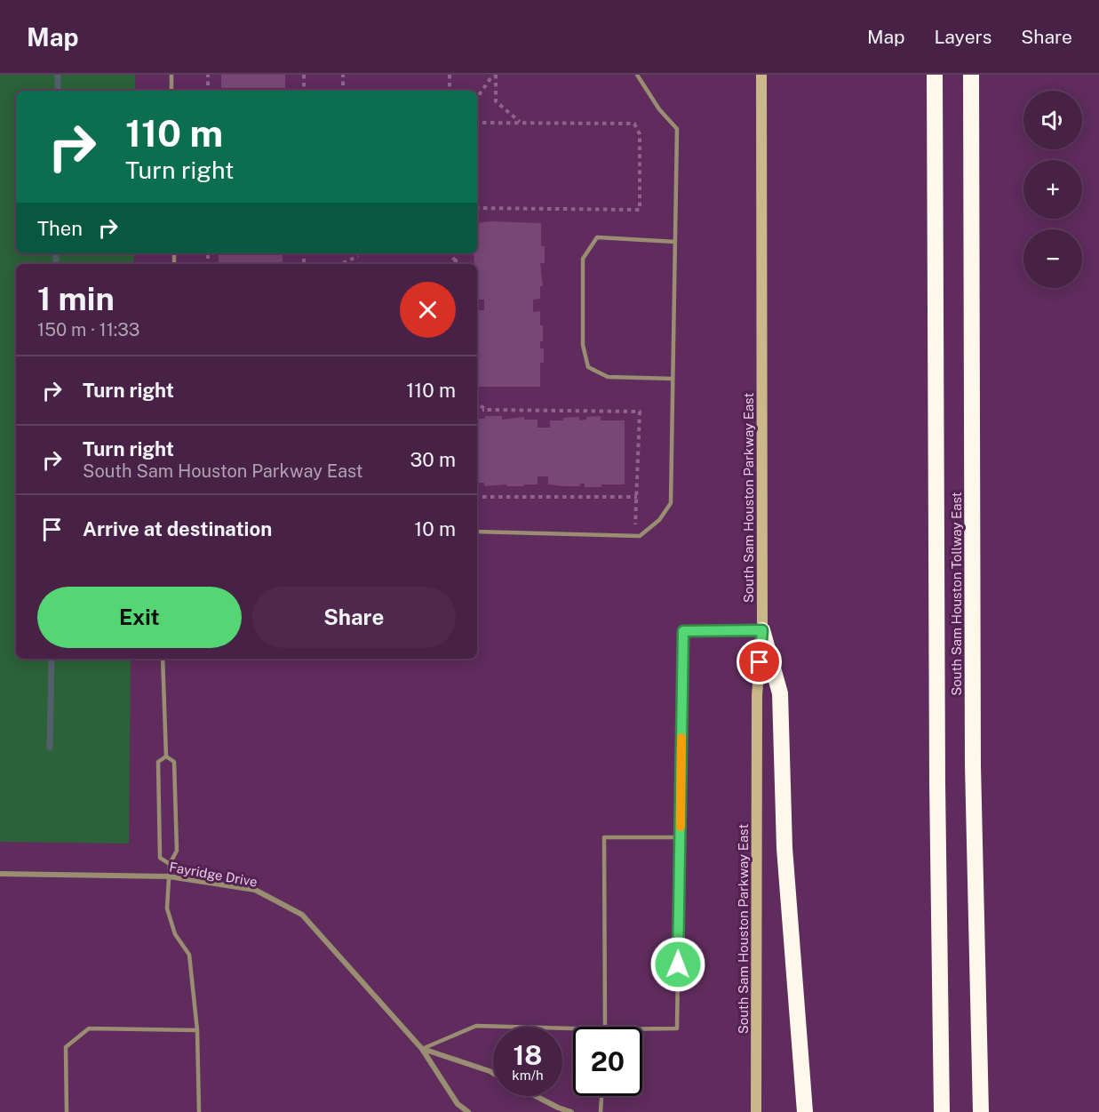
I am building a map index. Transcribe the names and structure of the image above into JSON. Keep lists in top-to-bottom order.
{
  "streets": {
    "highway": ["South Sam Houston Tollway East"],
    "main road": ["South Sam Houston Parkway East"],
    "street": ["Fayridge Drive"]
  },
  "page": {
    "header": "Map",
    "nav": ["Map", "Layers", "Share"],
    "map_buttons": ["+", "−"],
    "turn": ["110 m", "Turn right"],
    "then": "Then",
    "heading": ["1 min", "150 m · 11:33"],
    "list": [
      {
        "name": "Turn right",
        "value": "110 m"
      },
      {
        "name": "Turn right",
        "note": "South Sam Houston Parkway East",
        "value": "30 m"
      },
      {
        "name": "Arrive at destination",
        "value": "10 m"
      }
    ],
    "buttons": ["Exit", "Share"],
    "speed": "18 km/h",
    "limit": "20"
  }
}
